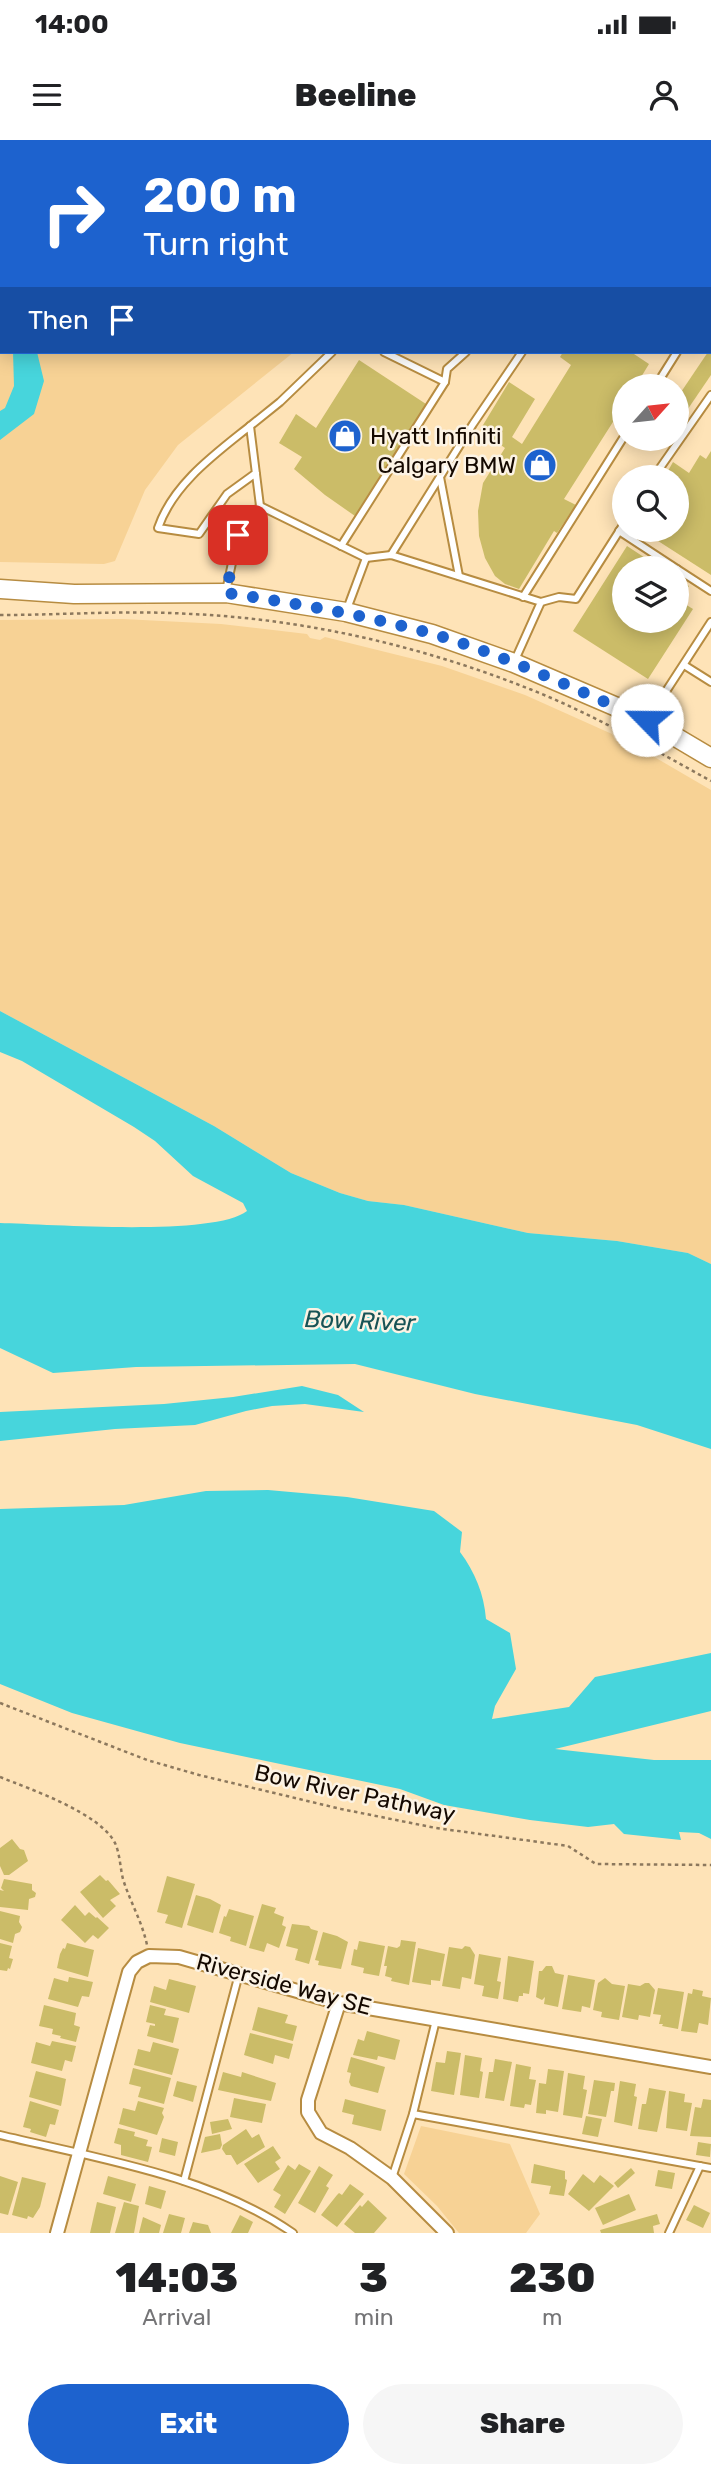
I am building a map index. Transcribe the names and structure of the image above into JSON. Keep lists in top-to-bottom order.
{
  "streets": {
    "street": ["Riverside Way SE"],
    "path": ["Bow River Pathway"]
  },
  "water": ["Bow River"],
  "places": {
    "shop": ["Hyatt Infiniti", "Calgary BMW"]
  },
  "north": "top right",
  "page": {
    "status": "14:00",
    "header": "Beeline",
    "turn": ["200 m", "Turn right"],
    "then": "Then",
    "eta": [
      "14:03",
      "Arrival",
      "3",
      "min",
      "230",
      "m"
    ],
    "buttons": ["Exit", "Share"]
  }
}
